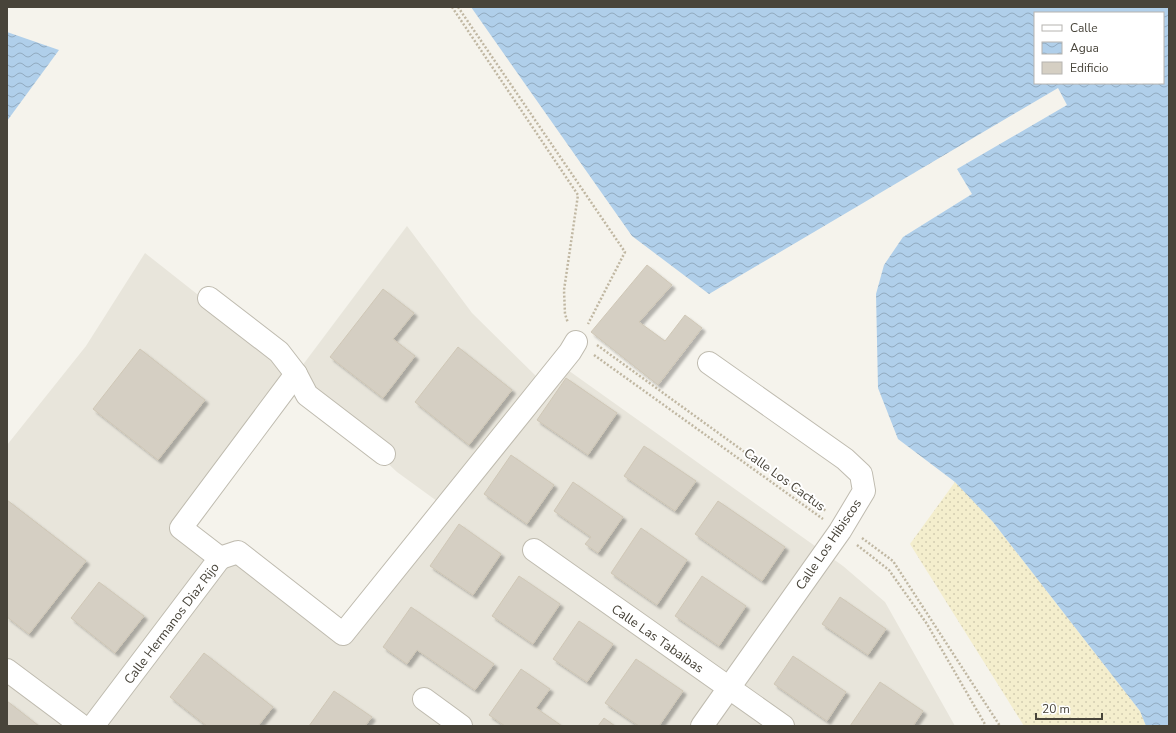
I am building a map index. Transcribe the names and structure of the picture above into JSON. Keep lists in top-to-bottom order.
{
  "streets": {
    "street": ["Calle Los Hibiscos", "Calle Hermanos Diaz Rijo", "Calle Las Tabaibas"],
    "path": ["Calle Los Cactus"]
  },
  "crossings": [
    ["Calle Los Cactus", "Calle Los Hibiscos"],
    ["Calle Los Hibiscos", "Calle Las Tabaibas"]
  ],
  "legend": ["Calle", "Agua", "Edificio"],
  "scale_bar": "20 m"
}
